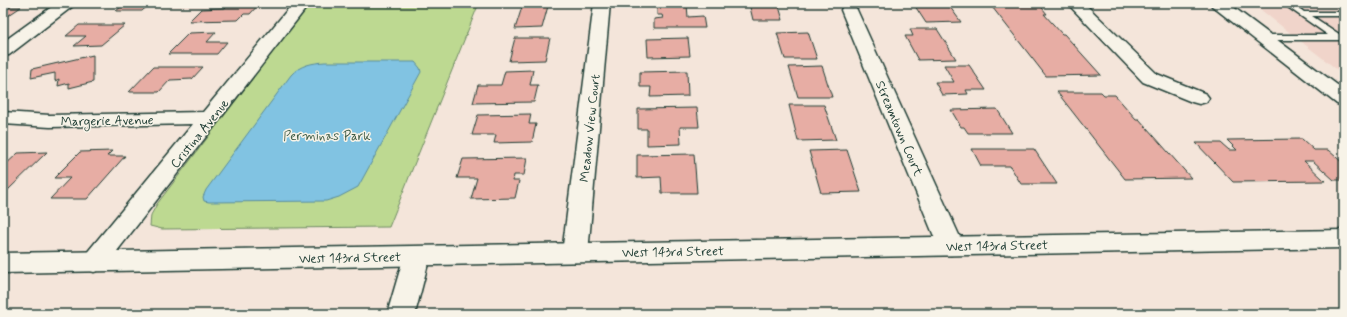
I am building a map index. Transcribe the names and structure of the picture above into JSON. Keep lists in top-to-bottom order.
{
  "streets": {
    "street": [
      "Margerie Avenue",
      "Meadow View Court",
      "Streamtown Court",
      "Cristina Avenue",
      "West 143rd Street"
    ]
  },
  "crossings": [
    ["Margerie Avenue", "Cristina Avenue"],
    ["Meadow View Court", "West 143rd Street"],
    ["Streamtown Court", "West 143rd Street"],
    ["Cristina Avenue", "West 143rd Street"]
  ],
  "parks": ["Perminas Park"]
}
